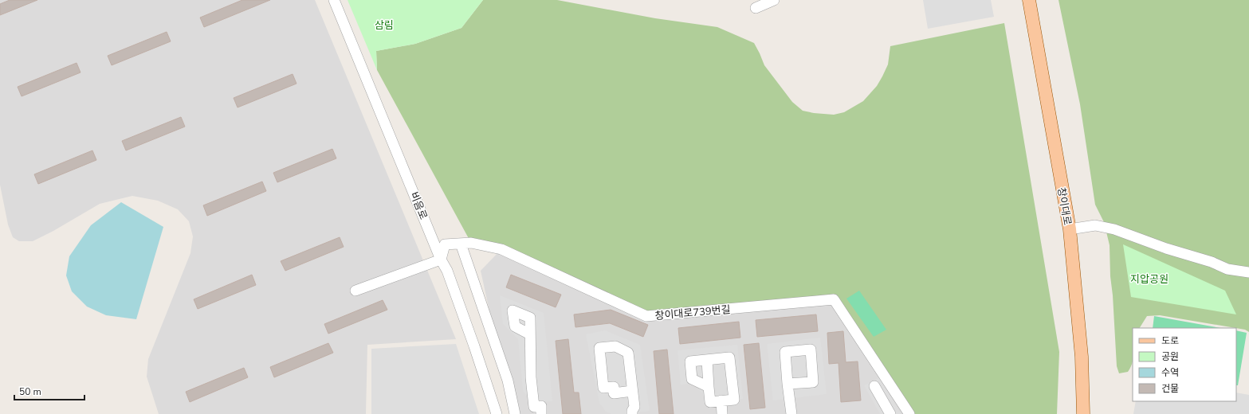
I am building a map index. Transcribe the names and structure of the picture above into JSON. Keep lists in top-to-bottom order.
{
  "streets": {
    "main road": ["창이대로"],
    "street": ["비음로", "창이대로739번길"]
  },
  "crossings": [
    ["비음로", "창이대로739번길"]
  ],
  "parks": ["삼림", "지압공원"],
  "legend": [
    "도로",
    "공원",
    "수역",
    "건물"
  ],
  "scale_bar": "50 m"
}
